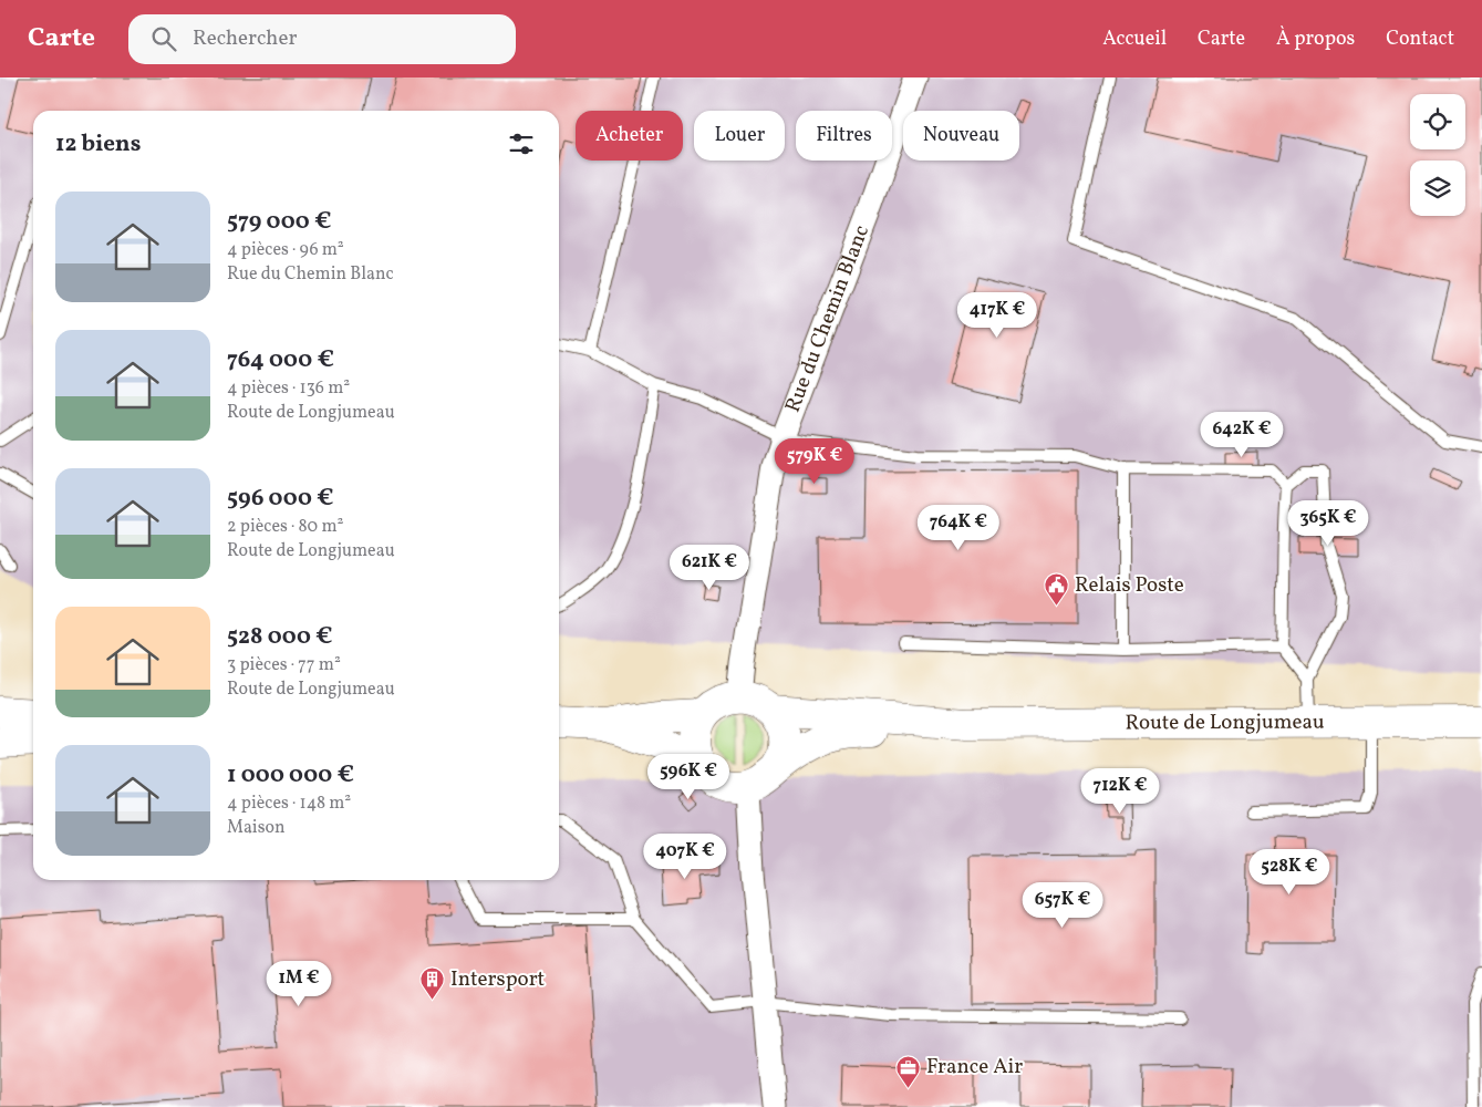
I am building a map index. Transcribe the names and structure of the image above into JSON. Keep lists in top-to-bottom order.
{
  "streets": {
    "street": ["Rue du Chemin Blanc", "Route de Longjumeau"]
  },
  "crossings": [
    ["Rue du Chemin Blanc", "Route de Longjumeau"]
  ],
  "places": {
    "public building": ["Relais Poste"],
    "building": ["Intersport"],
    "office": ["France Air"]
  },
  "page": {
    "header": "Carte",
    "search": "Rechercher",
    "nav": [
      "Accueil",
      "Carte",
      "À propos",
      "Contact"
    ],
    "chip": [
      "Acheter",
      "Louer",
      "Filtres",
      "Nouveau"
    ],
    "heading": "12 biens",
    "list": [
      {
        "name": "579 000 €",
        "note": "4 pièces · 96 m² · Rue du Chemin Blanc"
      },
      {
        "name": "764 000 €",
        "note": "4 pièces · 136 m² · Route de Longjumeau"
      },
      {
        "name": "596 000 €",
        "note": "2 pièces · 80 m² · Route de Longjumeau"
      },
      {
        "name": "528 000 €",
        "note": "3 pièces · 77 m² · Route de Longjumeau"
      },
      {
        "name": "1 000 000 €",
        "note": "4 pièces · 148 m² · Maison"
      }
    ],
    "price": [
      "417K €",
      "642K €",
      "579K €",
      "365K €",
      "764K €",
      "621K €",
      "596K €",
      "712K €",
      "407K €",
      "528K €",
      "657K €",
      "1M €"
    ]
  }
}
